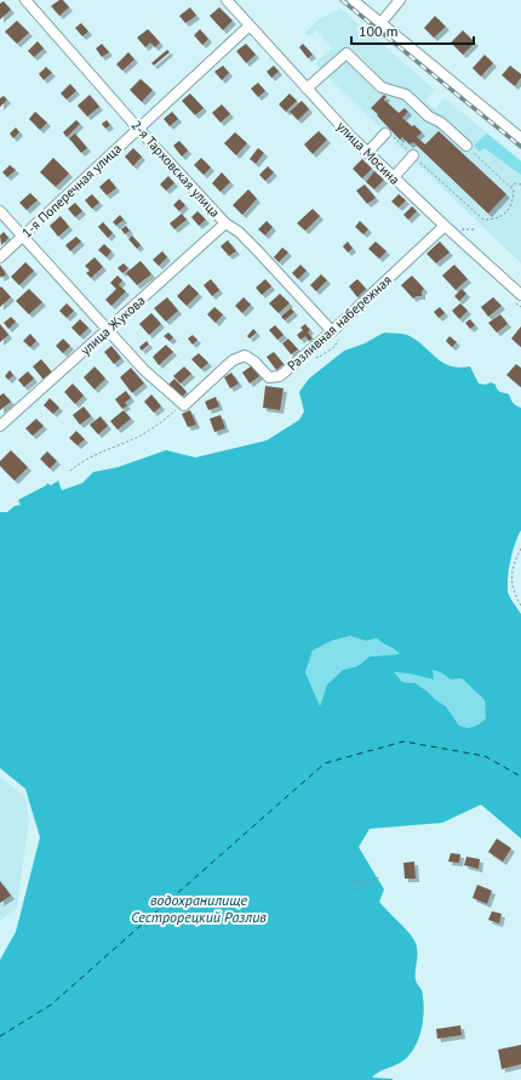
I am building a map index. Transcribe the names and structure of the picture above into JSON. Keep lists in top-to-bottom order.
{
  "streets": {
    "street": [
      "улица Мосина",
      "2-я Тарховская улица",
      "1-я Поперечная улица",
      "Разливная набережная",
      "улица Жукова"
    ]
  },
  "crossings": [
    ["улица Мосина", "1-я Поперечная улица"],
    ["улица Мосина", "Разливная набережная"],
    ["2-я Тарховская улица", "1-я Поперечная улица"],
    ["2-я Тарховская улица", "Разливная набережная"],
    ["2-я Тарховская улица", "улица Жукова"]
  ],
  "water": ["водохранилище Сестрорецкий Разлив"],
  "scale_bar": "100 m"
}
